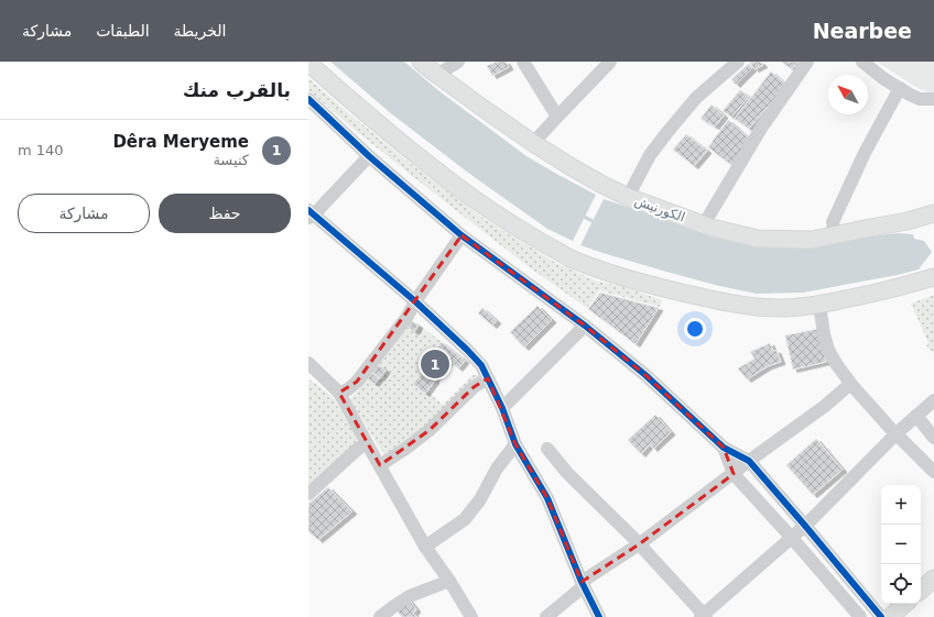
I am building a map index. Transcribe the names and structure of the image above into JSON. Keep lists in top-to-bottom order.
{
  "streets": {
    "main road": ["الكورنيش"]
  },
  "north": "top left",
  "page": {
    "header": "Nearbee",
    "nav": ["الخريطة", "الطبقات", "مشاركة"],
    "heading": "بالقرب منك",
    "list": [
      {
        "mark": "1",
        "name": "Dêra Meryeme",
        "note": "كنيسة",
        "value": "140 m"
      }
    ],
    "buttons": ["حفظ", "مشاركة"],
    "pins": "1",
    "map_buttons": ["+", "−"]
  }
}
